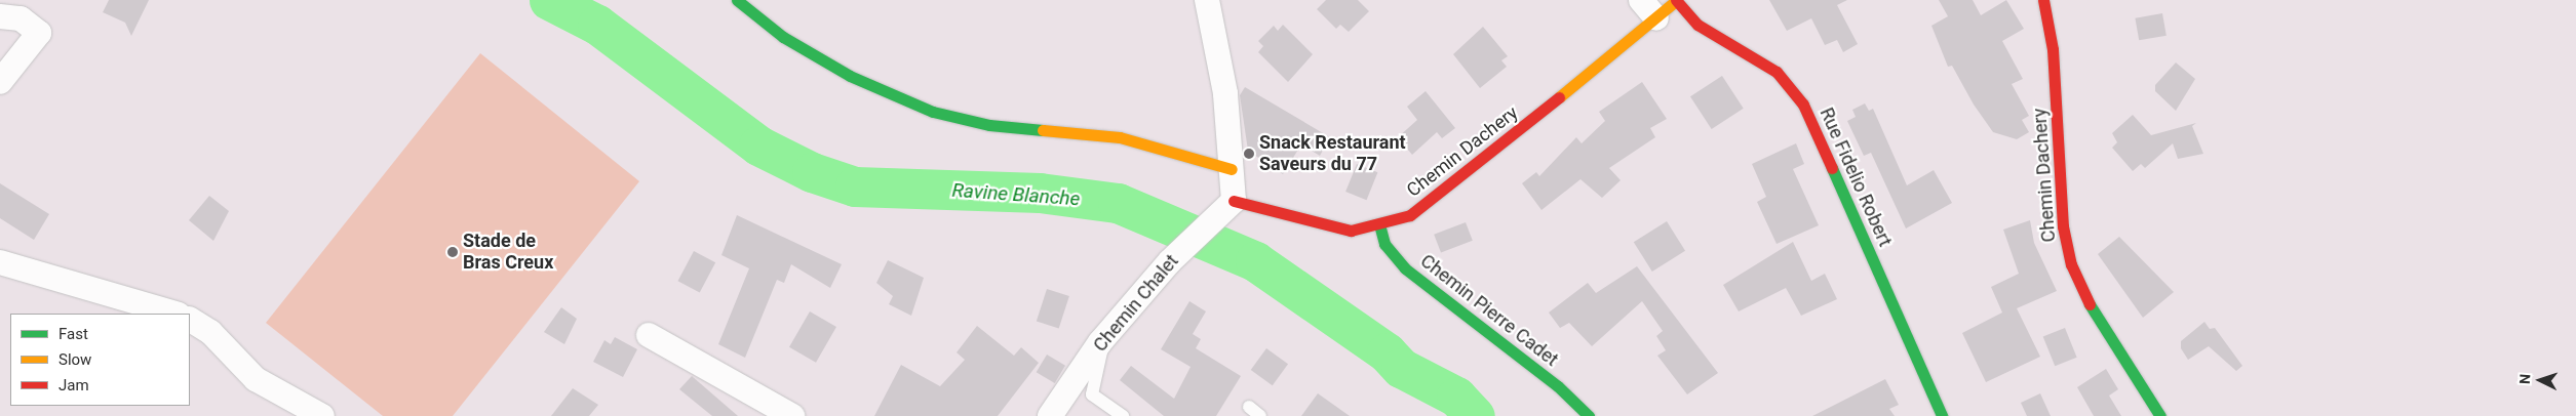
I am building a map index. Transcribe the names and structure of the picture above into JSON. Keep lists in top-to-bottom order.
{
  "streets": {
    "street": [
      "Chemin Dachery",
      "Rue Fidelio Robert",
      "Chemin Chalet",
      "Chemin Pierre Cadet"
    ]
  },
  "crossings": [
    ["Chemin Dachery", "Rue Fidelio Robert"],
    ["Chemin Dachery", "Chemin Chalet"],
    ["Chemin Dachery", "Chemin Pierre Cadet"]
  ],
  "water": ["Ravine Blanche"],
  "places": ["Snack Restaurant Saveurs du 77", "Stade de Bras Creux"],
  "legend": ["Fast", "Slow", "Jam"],
  "north": "left"
}
